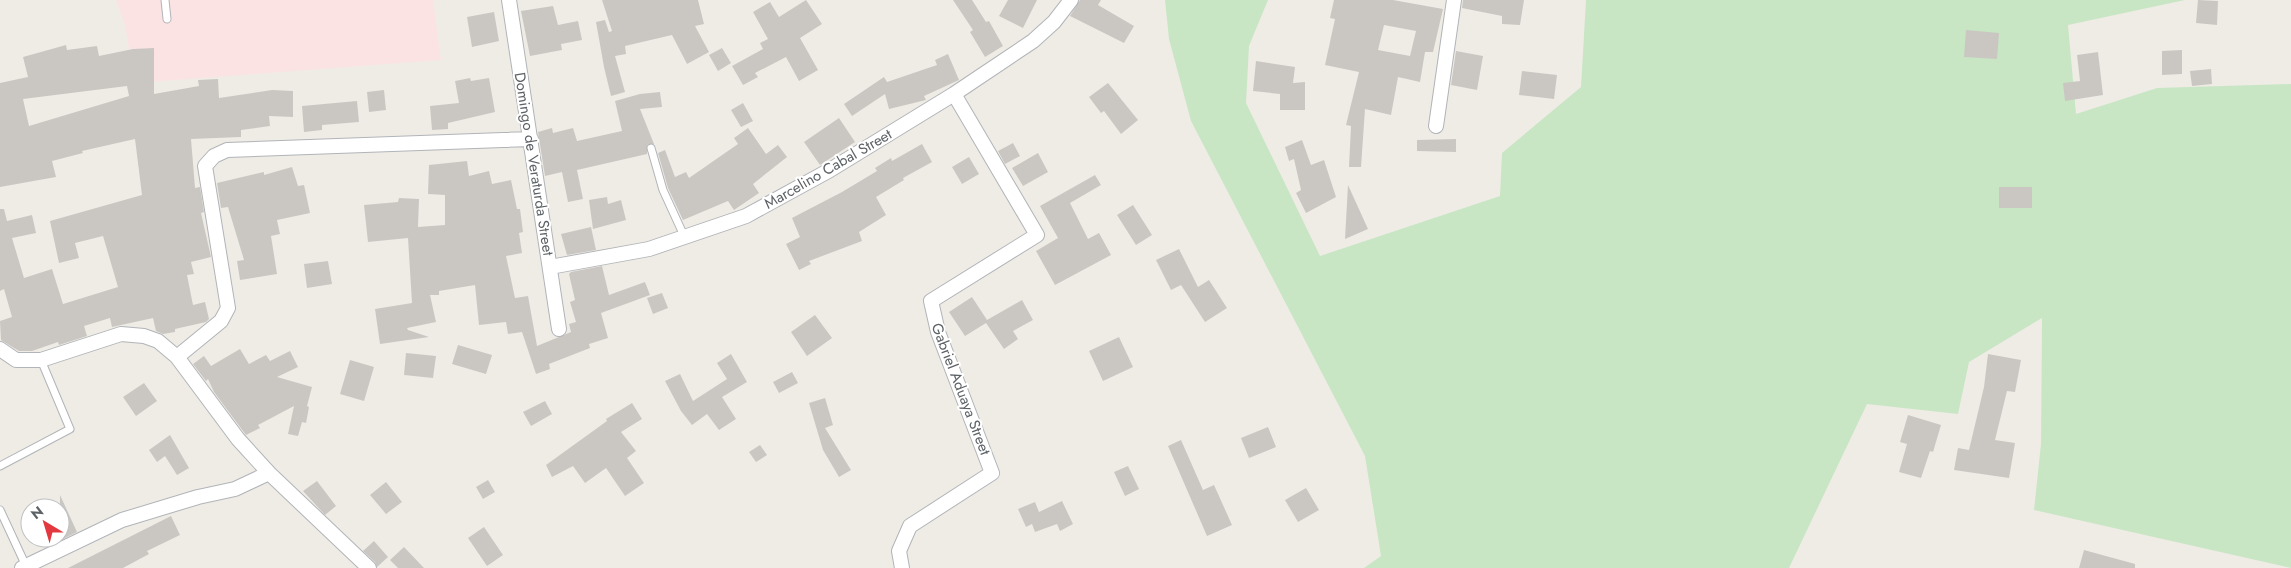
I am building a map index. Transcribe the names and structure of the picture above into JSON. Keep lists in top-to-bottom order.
{
  "streets": {
    "street": ["Domingo de Veraturda Street", "Marcelino Cabal Street", "Gabriel Aduaya Street"]
  },
  "crossings": [
    ["Domingo de Veraturda Street", "Marcelino Cabal Street"],
    ["Marcelino Cabal Street", "Gabriel Aduaya Street"]
  ],
  "north": "top left"
}
